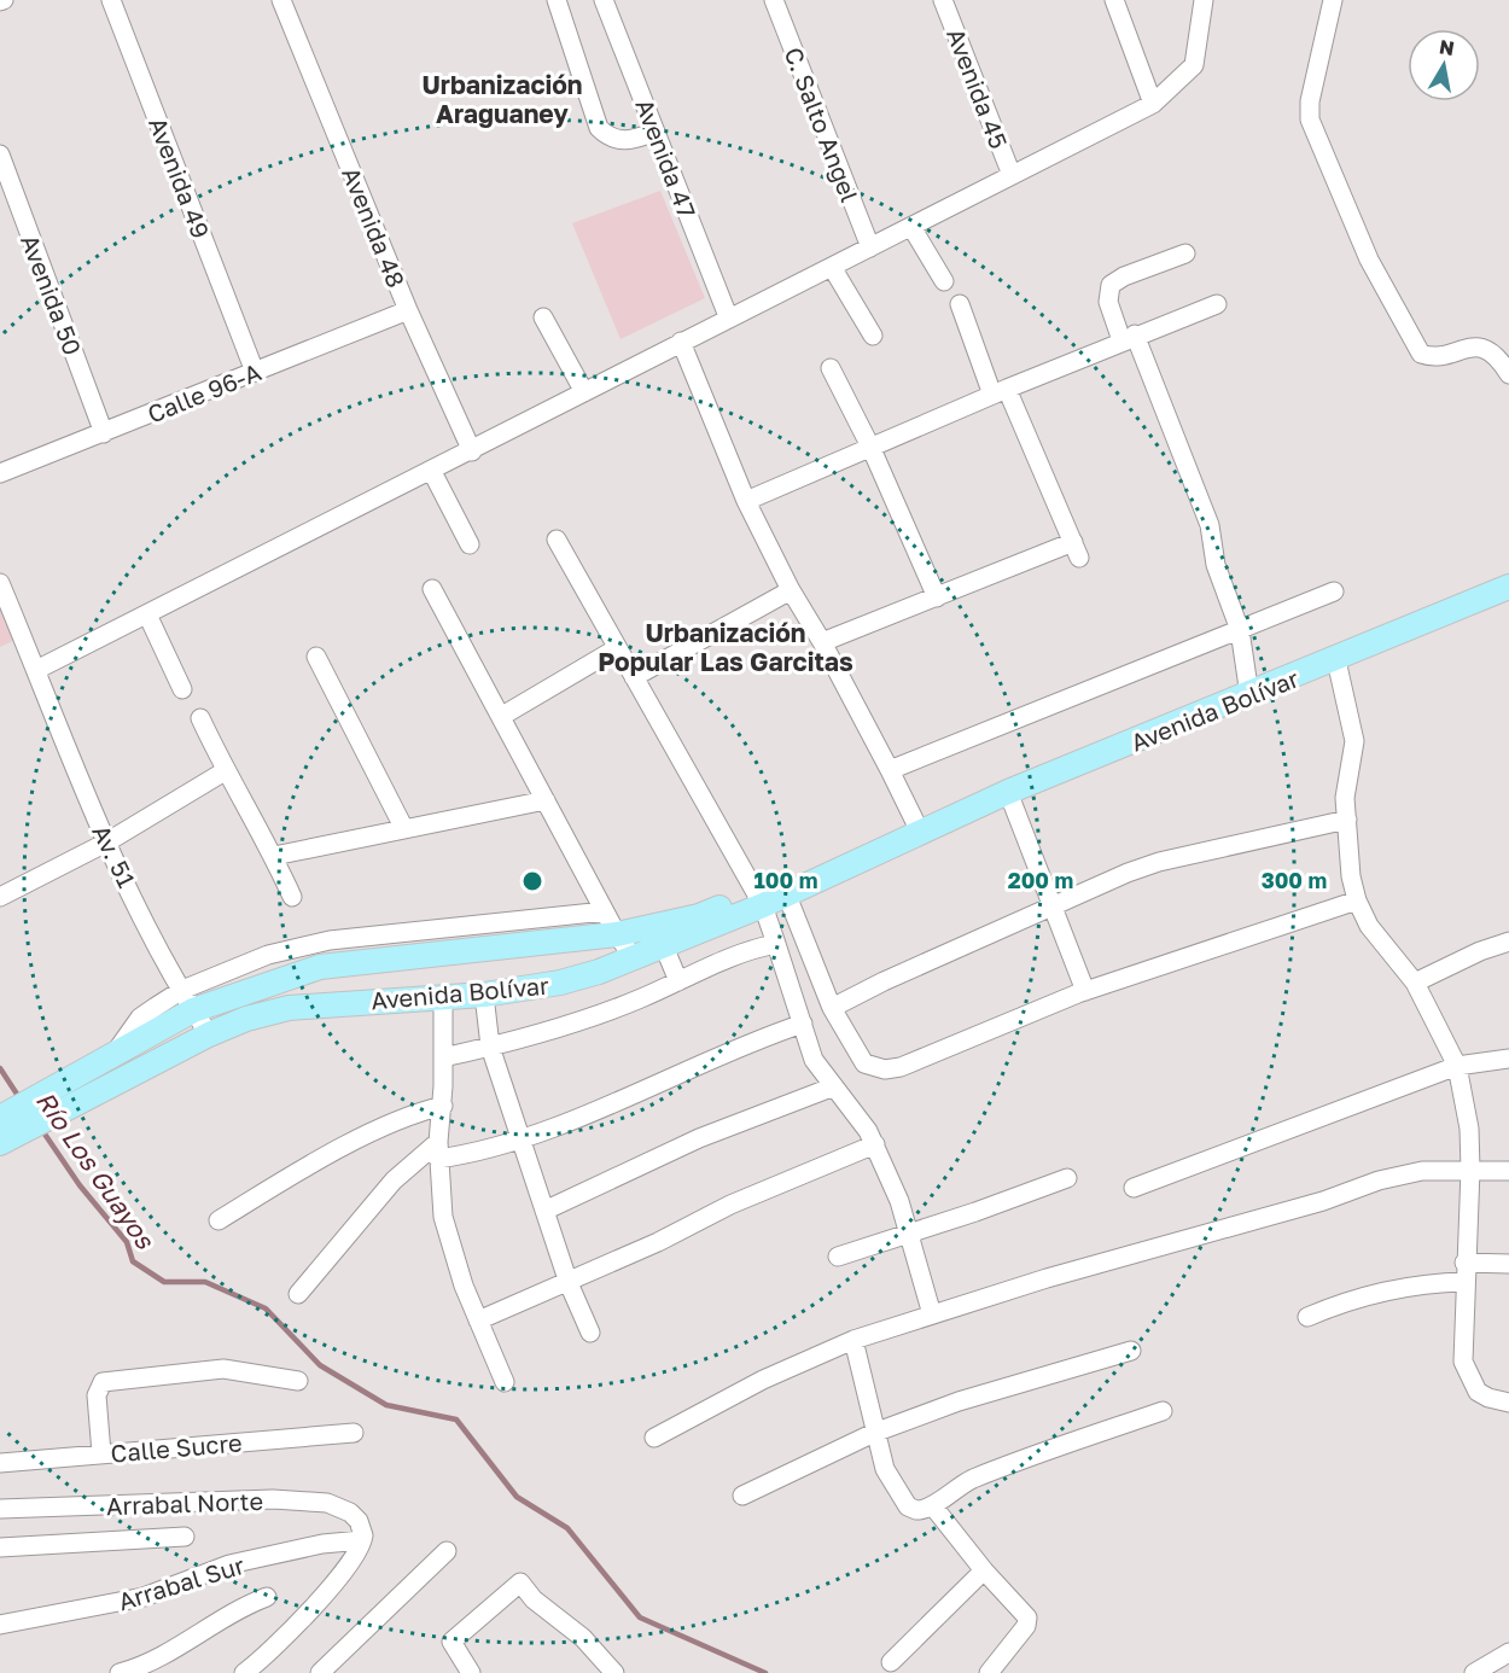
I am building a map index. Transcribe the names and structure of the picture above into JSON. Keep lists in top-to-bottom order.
{
  "streets": {
    "main road": ["Avenida Bolívar"],
    "street": [
      "Avenida 45",
      "C. Salto Angel",
      "Avenida 47",
      "Avenida 49",
      "Avenida 48",
      "Avenida 50",
      "Calle 96-A",
      "Av. 51",
      "Calle Sucre",
      "Arrabal Norte",
      "Arrabal Sur"
    ]
  },
  "crossings": [
    ["Avenida 49", "Calle 96-A"],
    ["Avenida 48", "Calle 96-A"],
    ["Avenida 50", "Calle 96-A"],
    ["Avenida Bolívar", "Av. 51"],
    ["Arrabal Norte", "Arrabal Sur"]
  ],
  "districts": ["Urbanización Araguaney", "Urbanización Popular Las Garcitas"],
  "water": ["Río Los Guayos"],
  "north": "top",
  "rings": ["100 m", "200 m", "300 m"]
}
